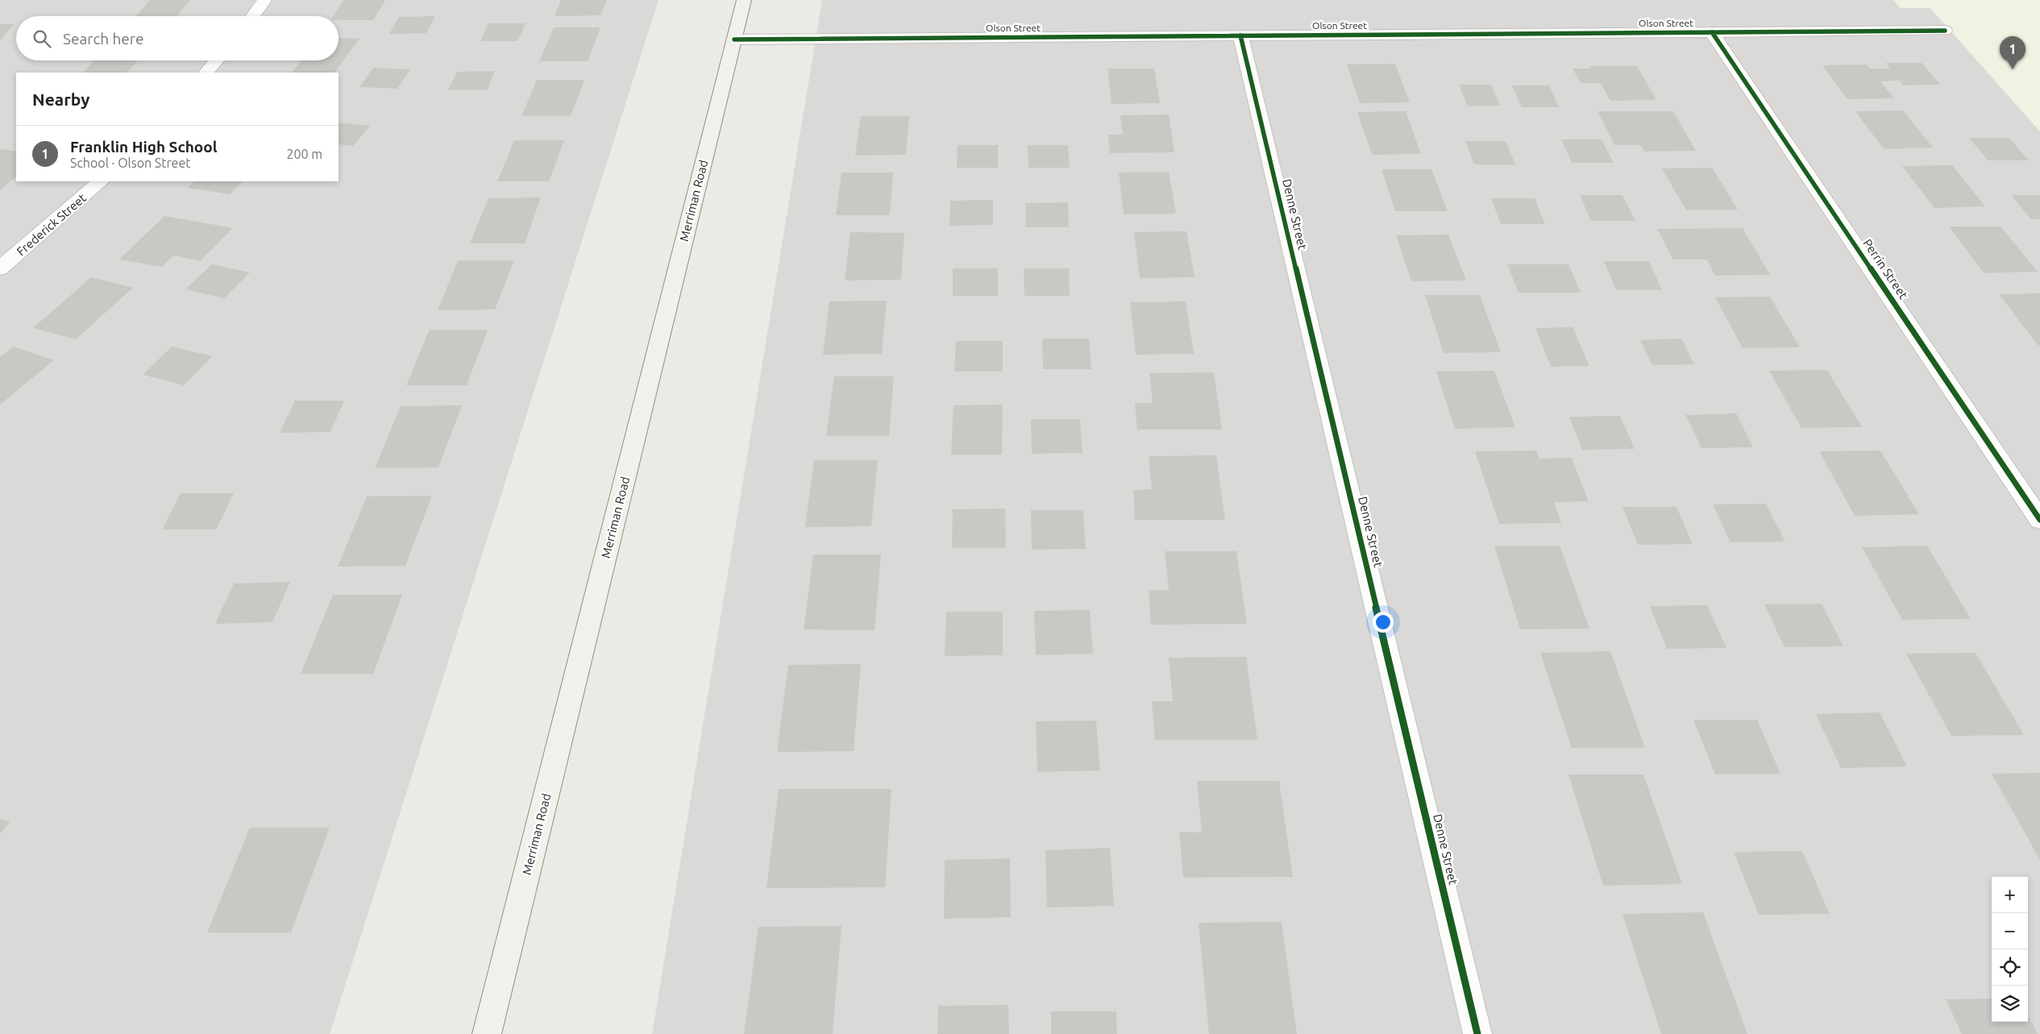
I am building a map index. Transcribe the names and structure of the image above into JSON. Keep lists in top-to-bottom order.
{
  "streets": {
    "main road": ["Merriman Road"],
    "street": [
      "Olson Street",
      "Denne Street",
      "Frederick Street",
      "Perrin Street"
    ]
  },
  "crossings": [
    ["Olson Street", "Merriman Road"],
    ["Olson Street", "Denne Street"],
    ["Olson Street", "Perrin Street"]
  ],
  "page": {
    "search": "Search here",
    "pins": "1",
    "heading": "Nearby",
    "list": [
      {
        "mark": "1",
        "name": "Franklin High School",
        "note": "School · Olson Street",
        "value": "200 m"
      }
    ],
    "map_buttons": ["+", "−"]
  }
}
